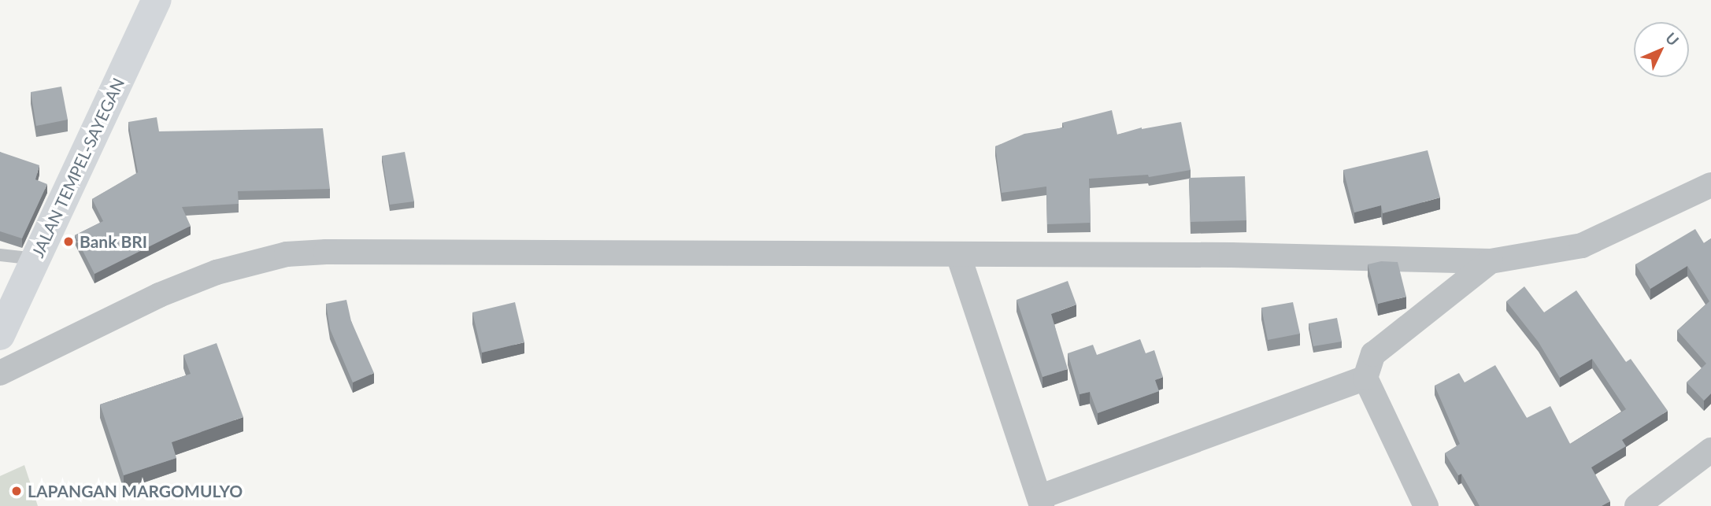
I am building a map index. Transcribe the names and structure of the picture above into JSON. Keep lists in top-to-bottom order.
{
  "streets": {
    "main road": ["JALAN TEMPEL-SAYEGAN"]
  },
  "places": ["Bank BRI", "LAPANGAN MARGOMULYO"],
  "north": "top right"
}
